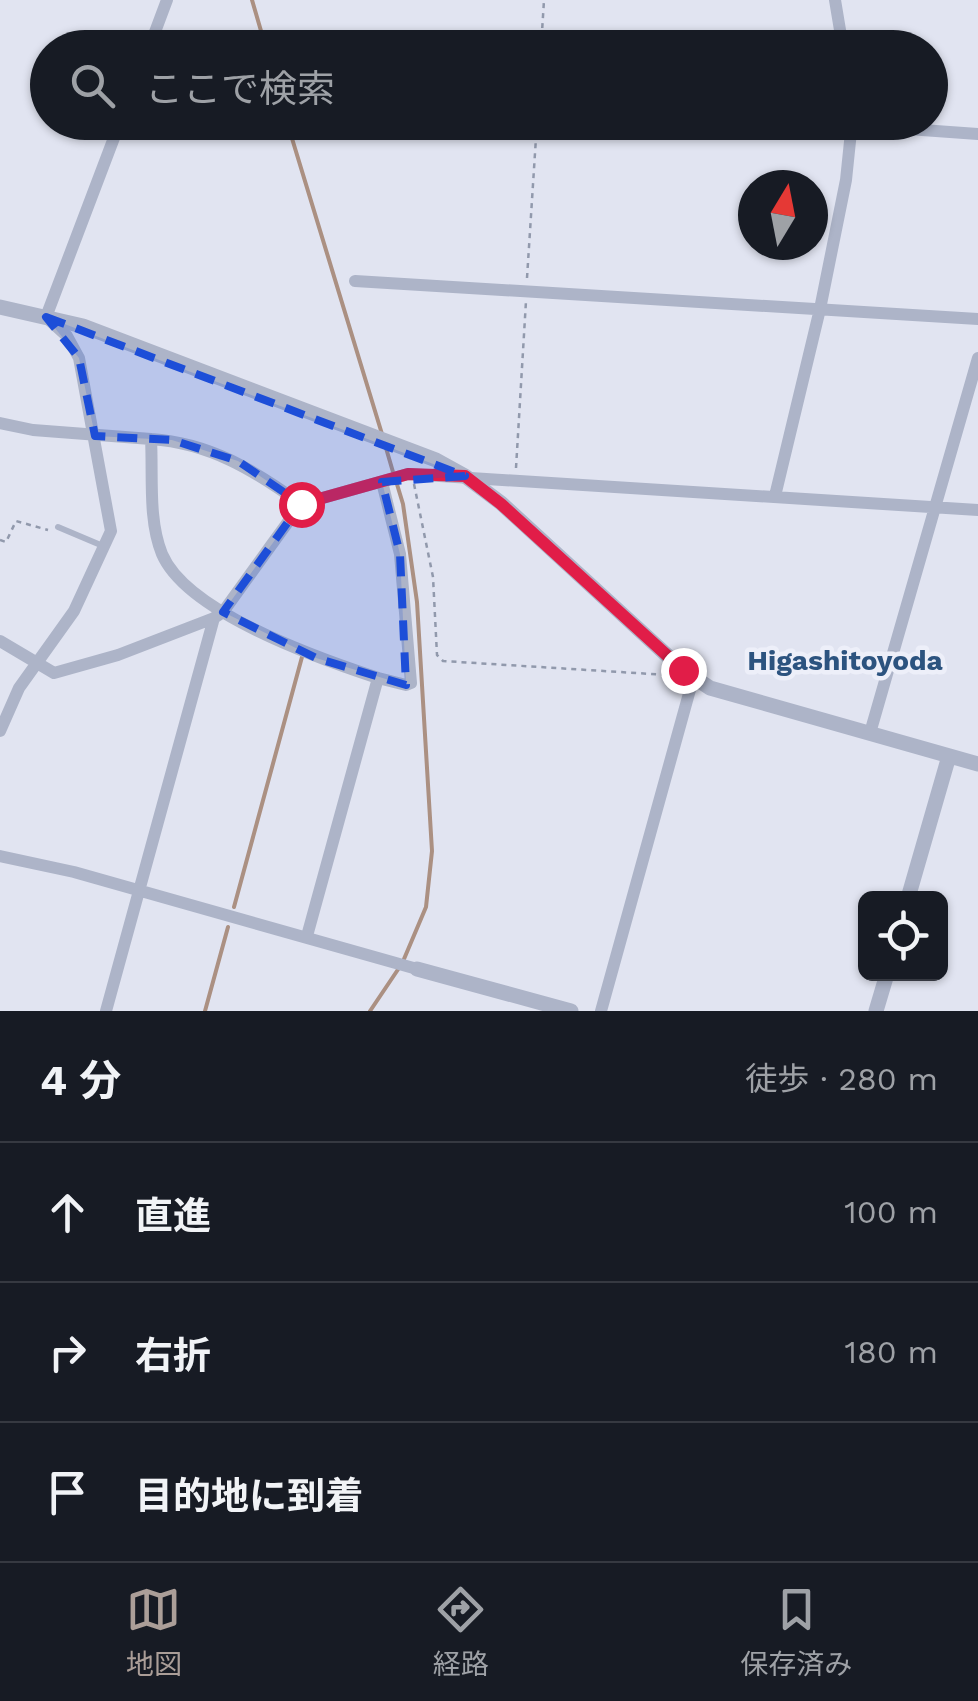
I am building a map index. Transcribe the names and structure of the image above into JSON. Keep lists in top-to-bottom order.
{
  "districts": ["Higashitoyoda"],
  "north": "top",
  "page": {
    "search": "ここで検索",
    "heading": ["4 分", "徒歩 · 280 m"],
    "list": [
      ["直進", "100 m"],
      ["右折", "180 m"],
      "目的地に到着"
    ],
    "nav": ["地図", "経路", "保存済み"]
  }
}
